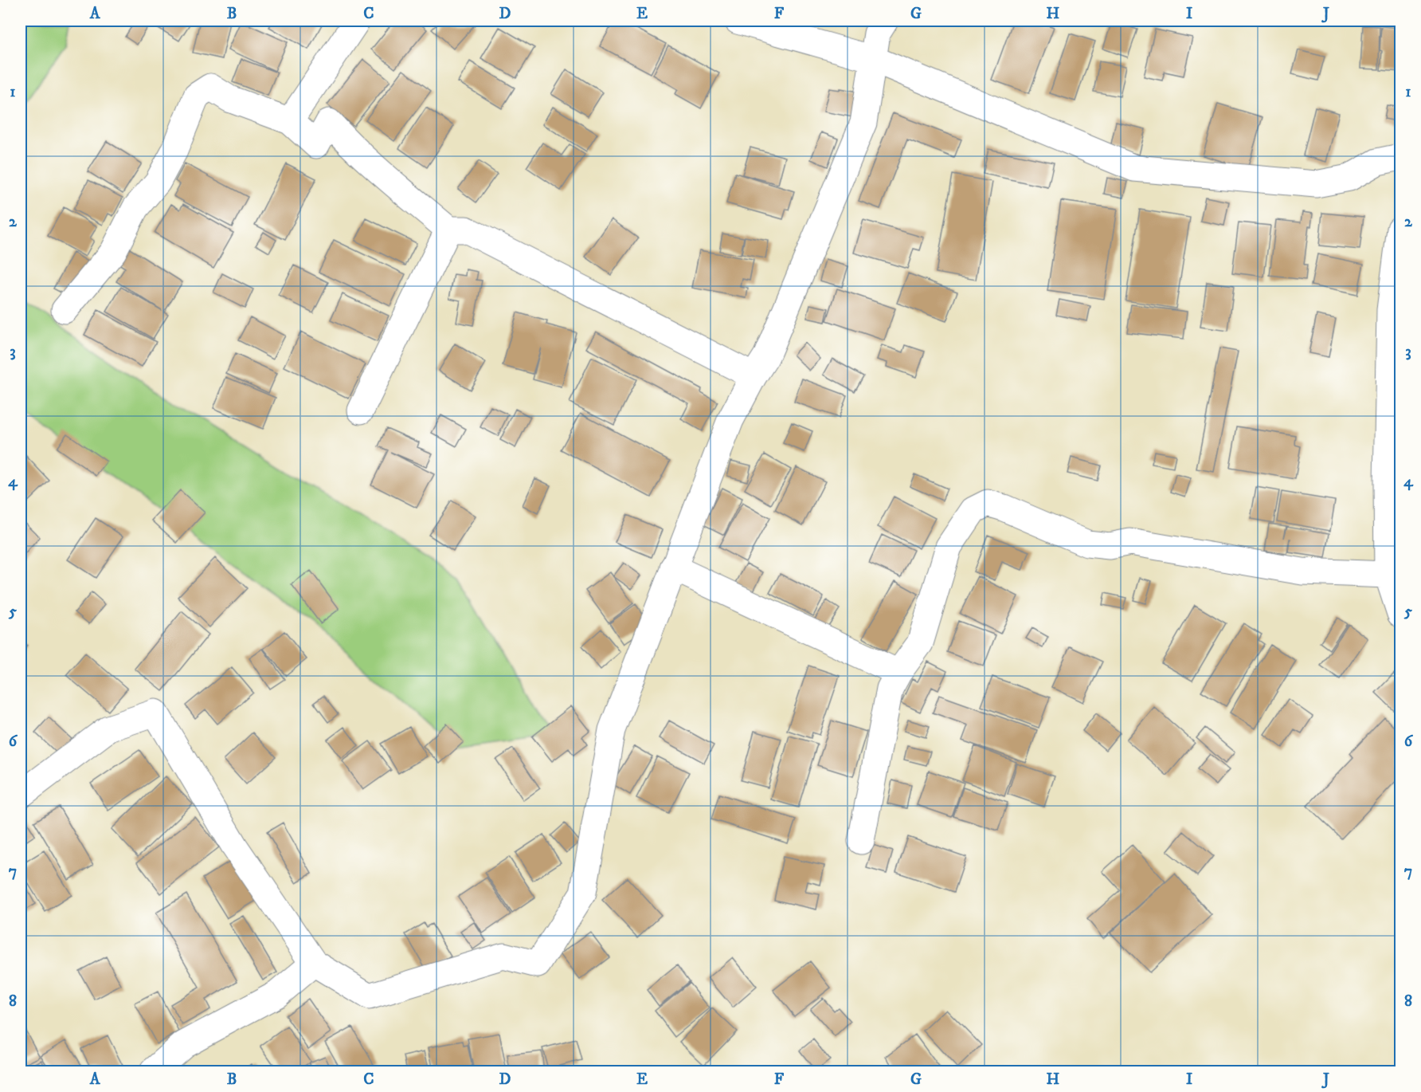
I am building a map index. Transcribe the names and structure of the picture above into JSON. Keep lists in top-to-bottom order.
{
  "grid": {
    "columns": [
      "A",
      "B",
      "C",
      "D",
      "E",
      "F",
      "G",
      "H",
      "I",
      "J"
    ],
    "rows": [
      "1",
      "2",
      "3",
      "4",
      "5",
      "6",
      "7",
      "8"
    ]
  }
}
